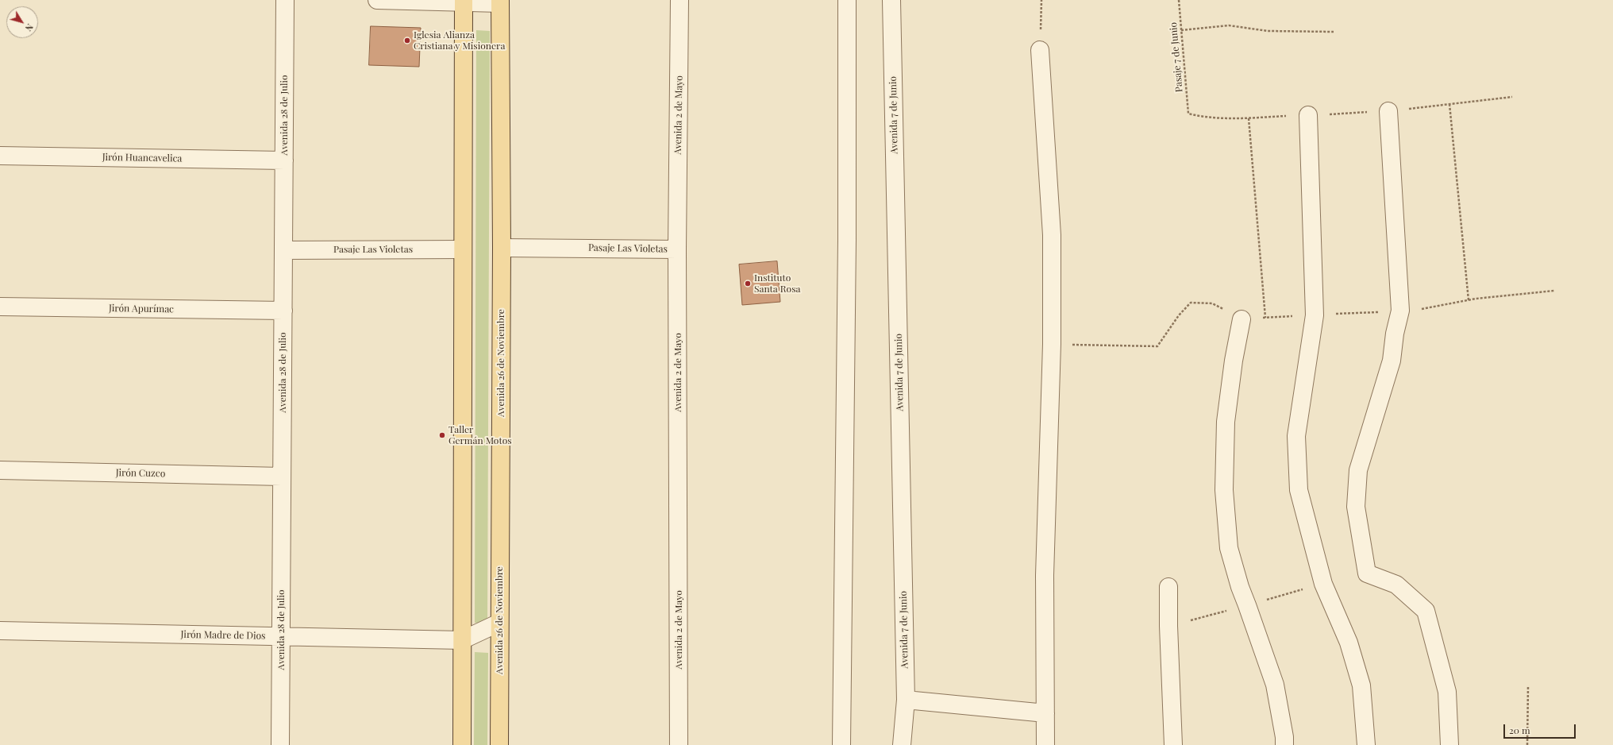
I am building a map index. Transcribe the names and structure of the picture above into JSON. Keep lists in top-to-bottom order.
{
  "streets": {
    "main road": ["Avenida 26 de Noviembre"],
    "street": [
      "Avenida 28 de Julio",
      "Avenida 2 de Mayo",
      "Avenida 7 de Junio",
      "Jirón Huancavelica",
      "Pasaje Las Violetas",
      "Jirón Apurímac",
      "Jirón Cuzco",
      "Jirón Madre de Dios"
    ],
    "path": ["Pasaje 7 de Junio"]
  },
  "crossings": [
    ["Avenida 28 de Julio", "Jirón Huancavelica"],
    ["Avenida 28 de Julio", "Pasaje Las Violetas"],
    ["Avenida 28 de Julio", "Jirón Apurímac"],
    ["Avenida 28 de Julio", "Jirón Cuzco"],
    ["Avenida 28 de Julio", "Jirón Madre de Dios"],
    ["Avenida 2 de Mayo", "Pasaje Las Violetas"],
    ["Pasaje Las Violetas", "Avenida 26 de Noviembre"],
    ["Avenida 26 de Noviembre", "Jirón Madre de Dios"]
  ],
  "places": ["Iglesia Alianza Cristiana y Misionera", "Instituto Santa Rosa", "Taller Germán Motos"],
  "scale_bar": "20 m",
  "north": "bottom right"
}
